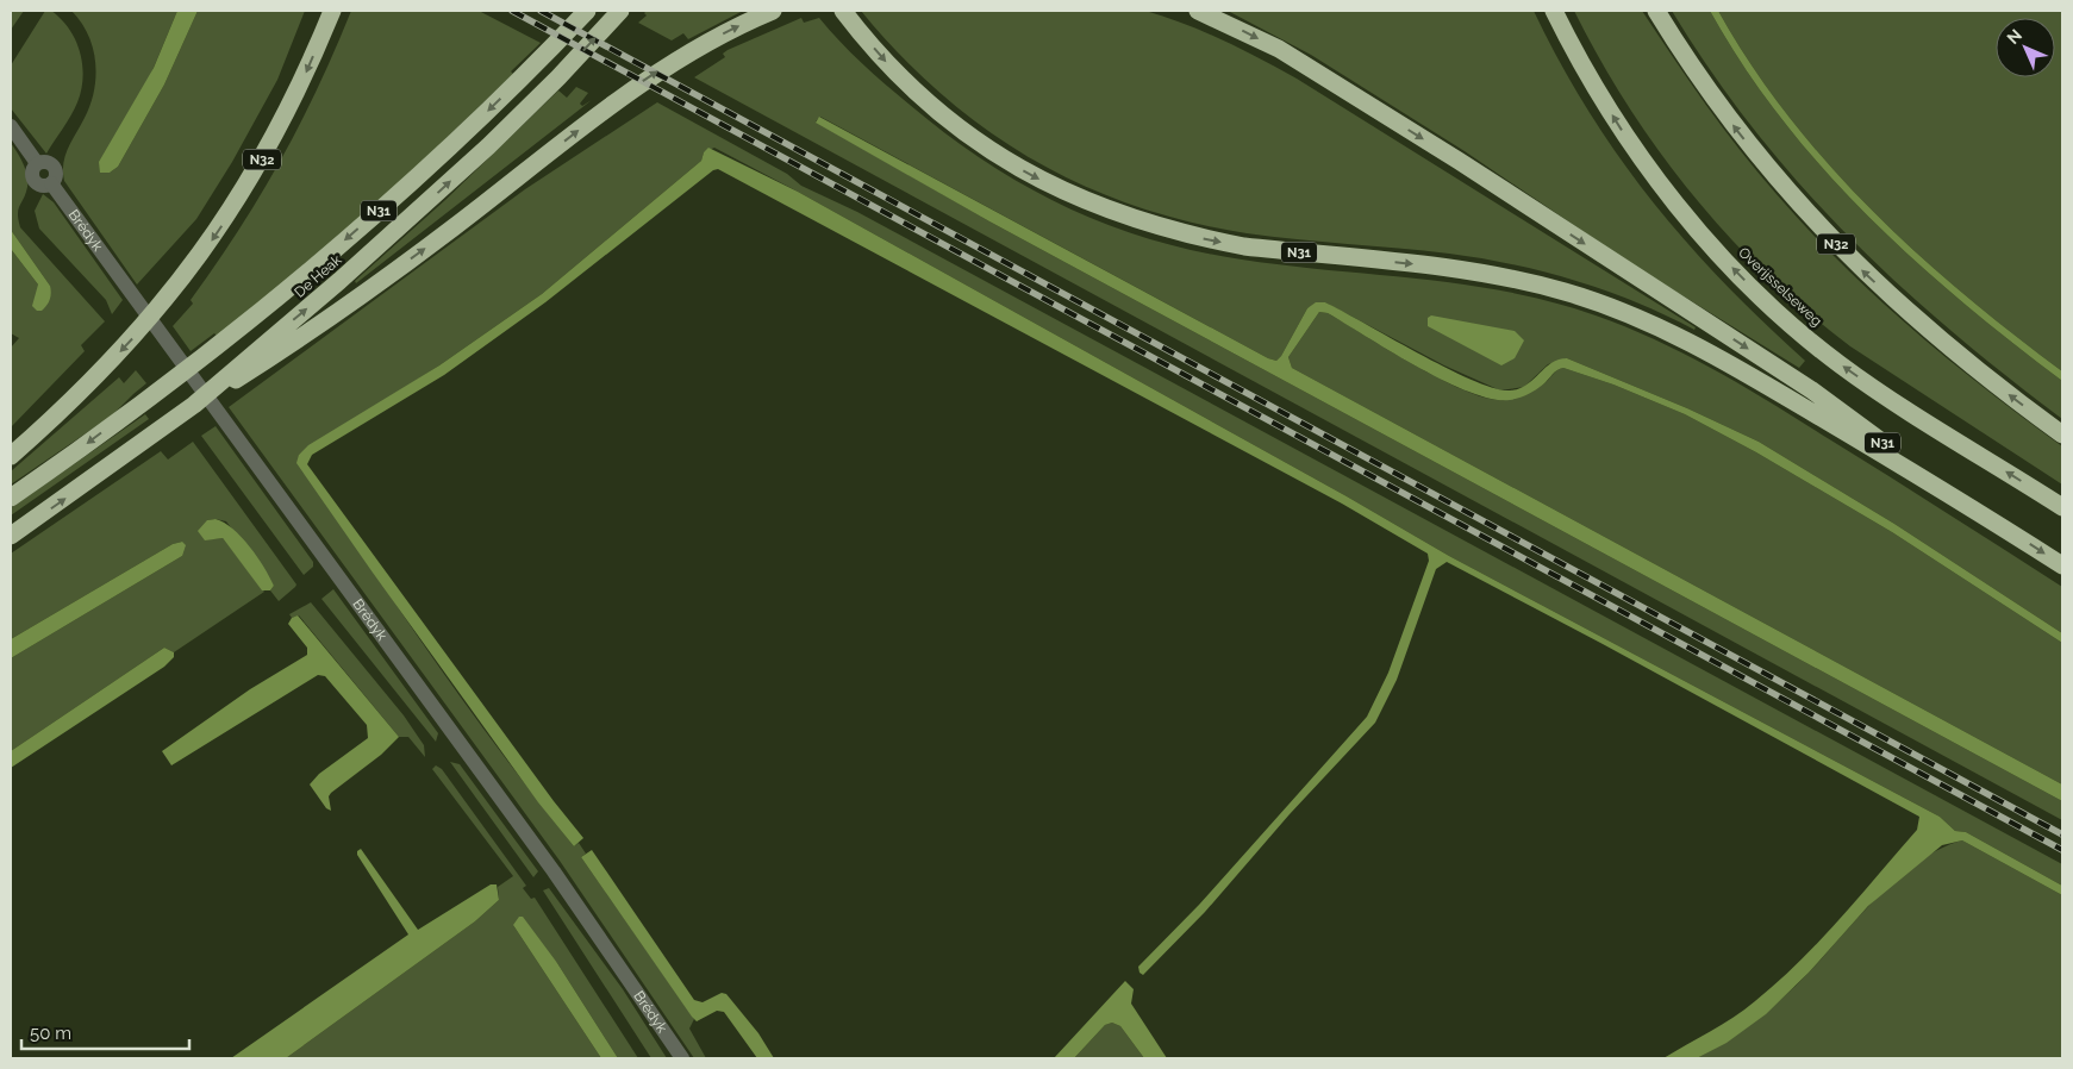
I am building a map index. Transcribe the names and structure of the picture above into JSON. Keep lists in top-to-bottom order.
{
  "streets": {
    "highway": [
      "N32",
      "N31",
      "De Heak",
      "Overijsselseweg"
    ],
    "street": ["Brédyk"]
  },
  "crossings": [
    ["N31", "De Heak"]
  ],
  "scale_bar": "50 m",
  "north": "top left"
}
